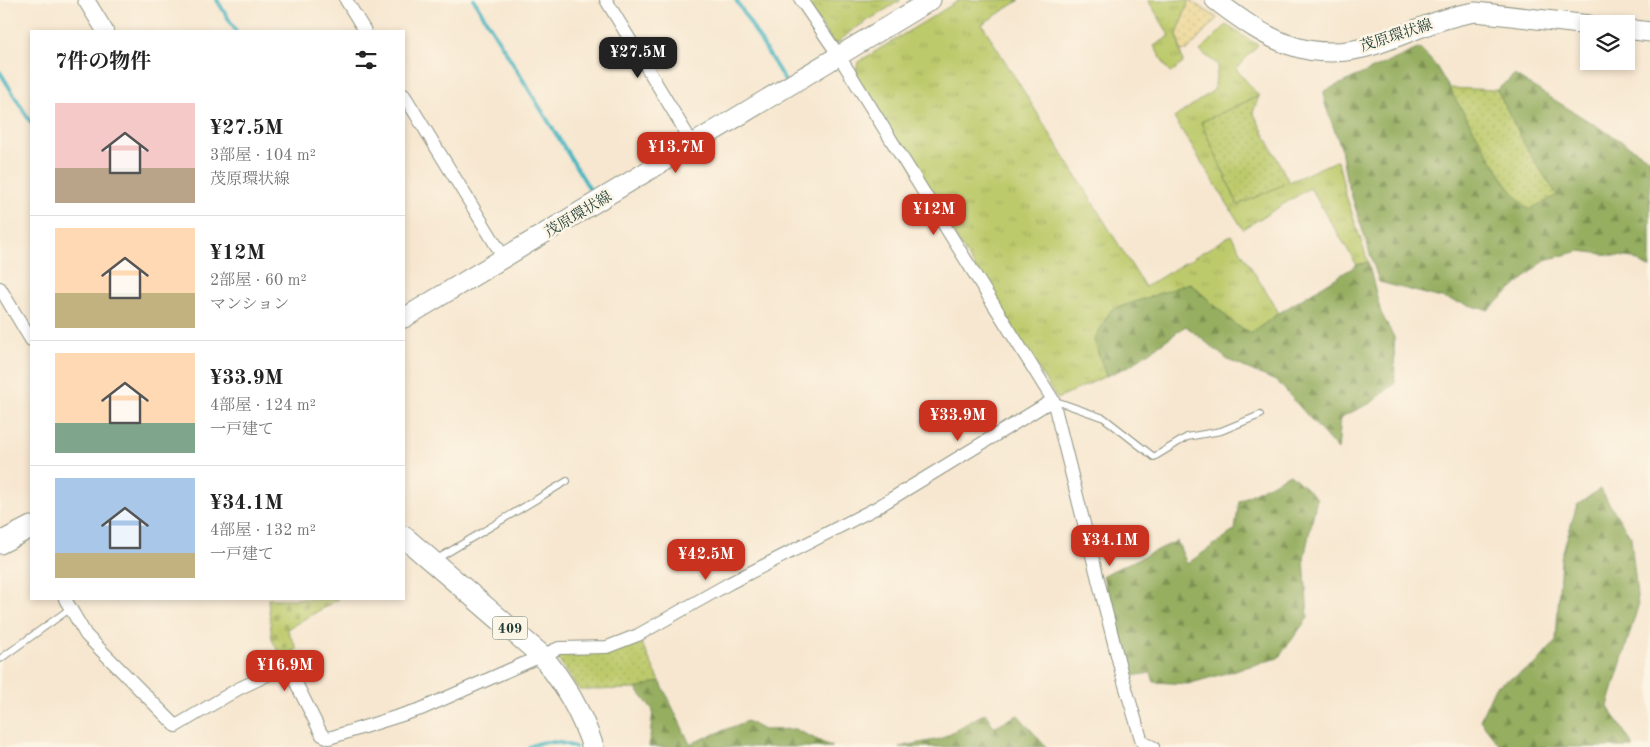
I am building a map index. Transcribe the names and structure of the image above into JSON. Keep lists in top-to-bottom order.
{
  "streets": {
    "highway": ["409"],
    "main road": ["茂原環状線"]
  },
  "page": {
    "heading": "7件の物件",
    "price": [
      "¥27.5M",
      "¥13.7M",
      "¥12M",
      "¥33.9M",
      "¥34.1M",
      "¥42.5M",
      "¥16.9M"
    ],
    "list": [
      {
        "name": "¥27.5M",
        "note": "3部屋 · 104 m² · 茂原環状線"
      },
      {
        "name": "¥12M",
        "note": "2部屋 · 60 m² · マンション"
      },
      {
        "name": "¥33.9M",
        "note": "4部屋 · 124 m² · 一戸建て"
      },
      {
        "name": "¥34.1M",
        "note": "4部屋 · 132 m² · 一戸建て"
      }
    ]
  }
}
